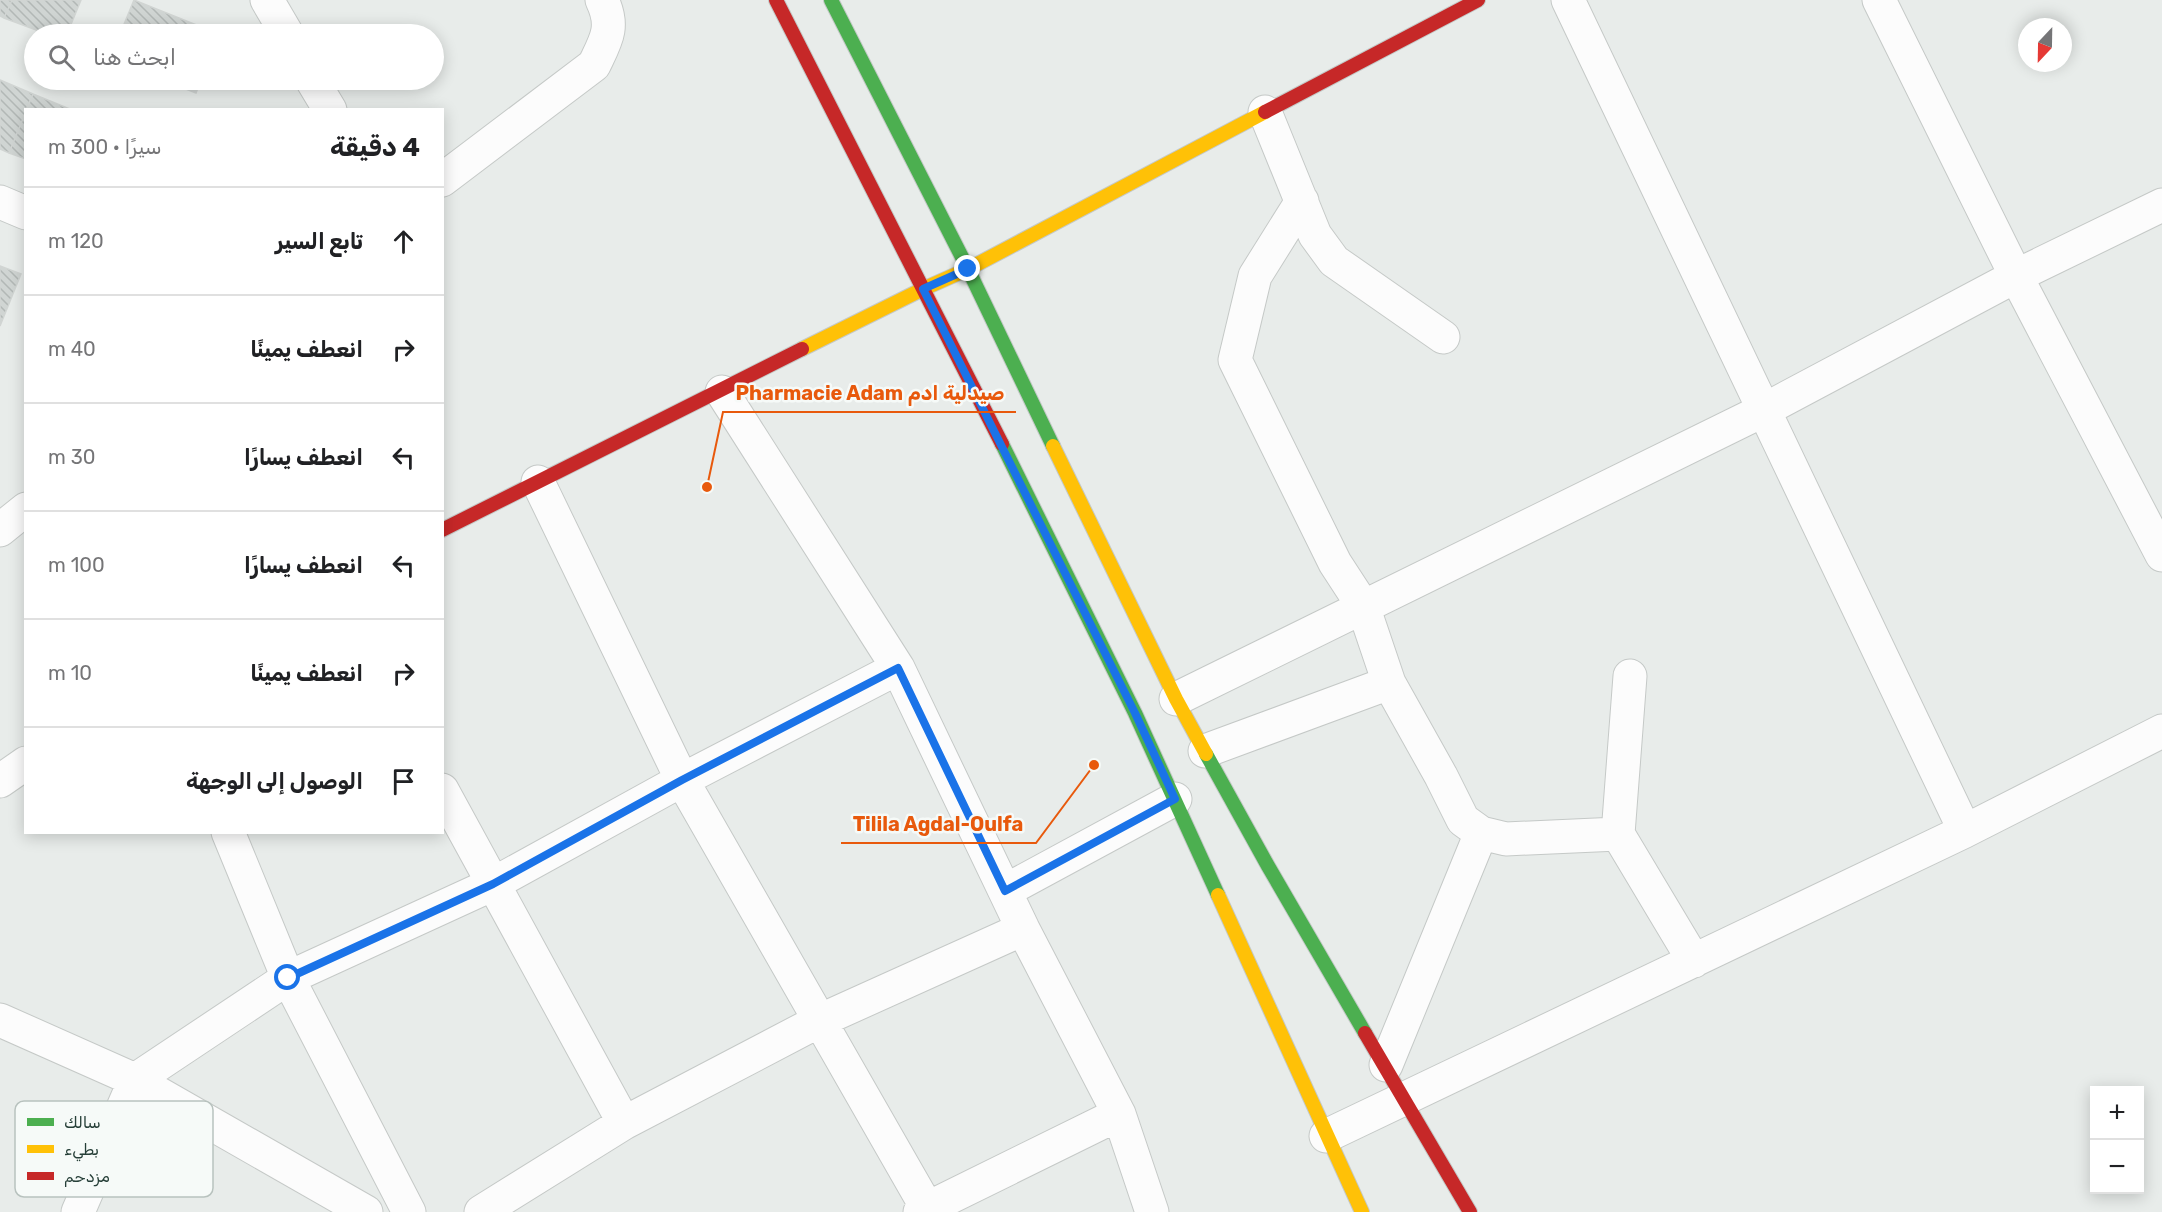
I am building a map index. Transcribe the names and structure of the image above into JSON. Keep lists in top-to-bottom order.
{
  "places": ["Pharmacie Adam صيدلية ادم", "Tilila Agdal-Oulfa"],
  "legend": ["سالك", "بطيء", "مزدحم"],
  "north": "bottom",
  "page": {
    "search": "ابحث هنا",
    "heading": ["4 دقيقة", "سيرًا · 300 m"],
    "list": [
      ["تابع السير", "120 m"],
      ["انعطف يمينًا", "40 m"],
      ["انعطف يسارًا", "30 m"],
      ["انعطف يسارًا", "100 m"],
      ["انعطف يمينًا", "10 m"],
      "الوصول إلى الوجهة"
    ],
    "map_buttons": ["+", "−"]
  }
}
